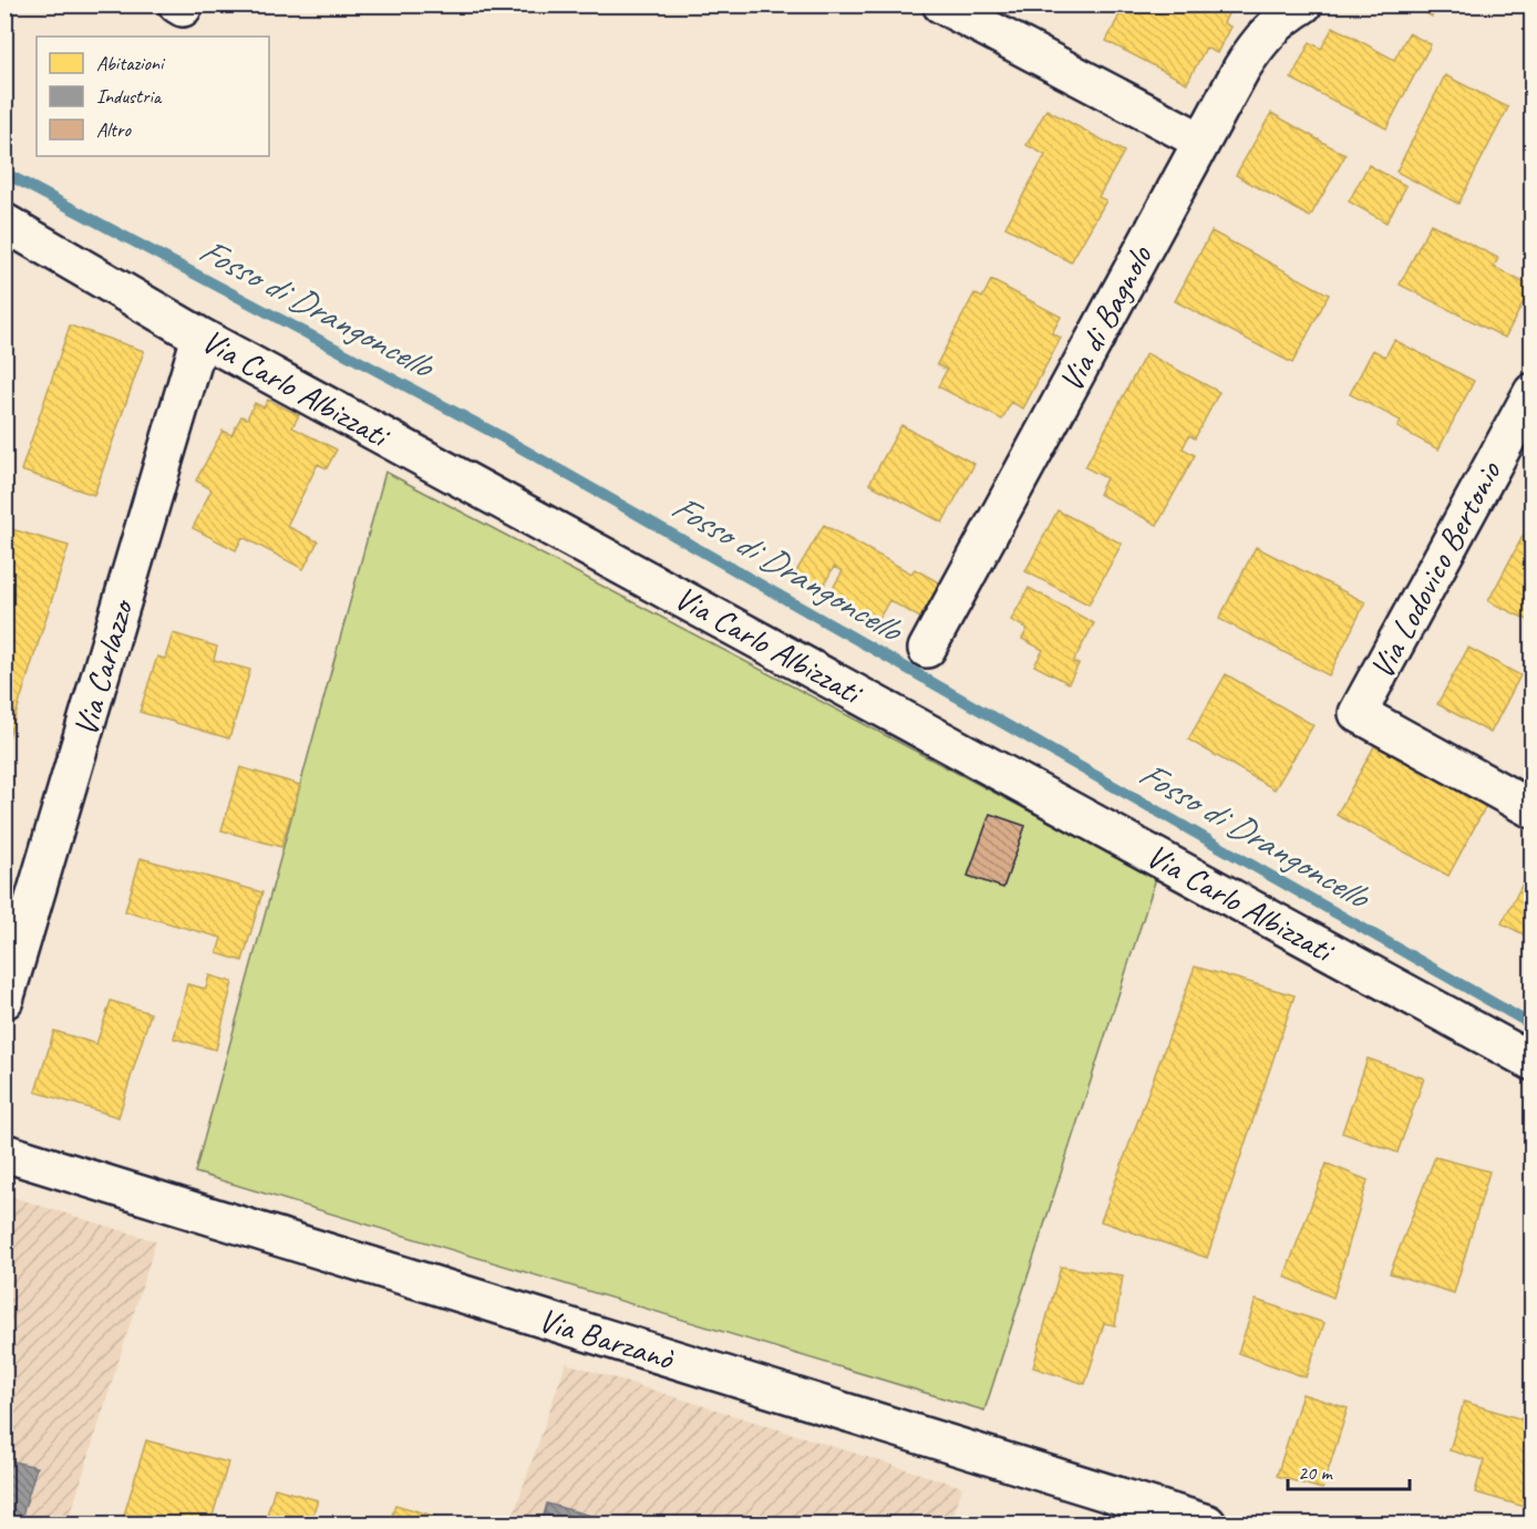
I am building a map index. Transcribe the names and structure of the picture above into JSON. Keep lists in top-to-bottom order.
{
  "streets": {
    "street": [
      "Via di Bagnolo",
      "Via Carlo Albizzati",
      "Via Lodovico Bertonio",
      "Via Carlazzo",
      "Via Barzanò"
    ]
  },
  "crossings": [
    ["Via Carlo Albizzati", "Via Carlazzo"]
  ],
  "water": ["Fosso di Drangoncello"],
  "legend": ["Abitazioni", "Industria", "Altro"],
  "scale_bar": "20 m"
}
